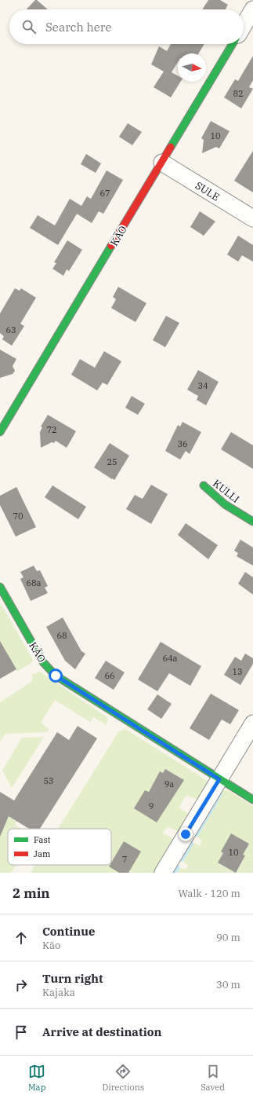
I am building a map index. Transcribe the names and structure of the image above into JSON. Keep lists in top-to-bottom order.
{
  "streets": {
    "street": ["SULE", "KÄO", "KULLI"]
  },
  "crossings": [
    ["SULE", "KÄO"]
  ],
  "house_numbers": [
    "82",
    "10",
    "67",
    "63",
    "34",
    "72",
    "36",
    "25",
    "70",
    "68a",
    "68",
    "64a",
    "13",
    "66",
    "53",
    "9a",
    "9",
    "10",
    "7"
  ],
  "legend": ["Fast", "Jam"],
  "north": "right",
  "page": {
    "search": "Search here",
    "heading": ["2 min", "Walk · 120 m"],
    "list": [
      ["Continue", "Käo", "90 m"],
      ["Turn right", "Kajaka", "30 m"],
      "Arrive at destination"
    ],
    "nav": ["Map", "Directions", "Saved"]
  }
}
